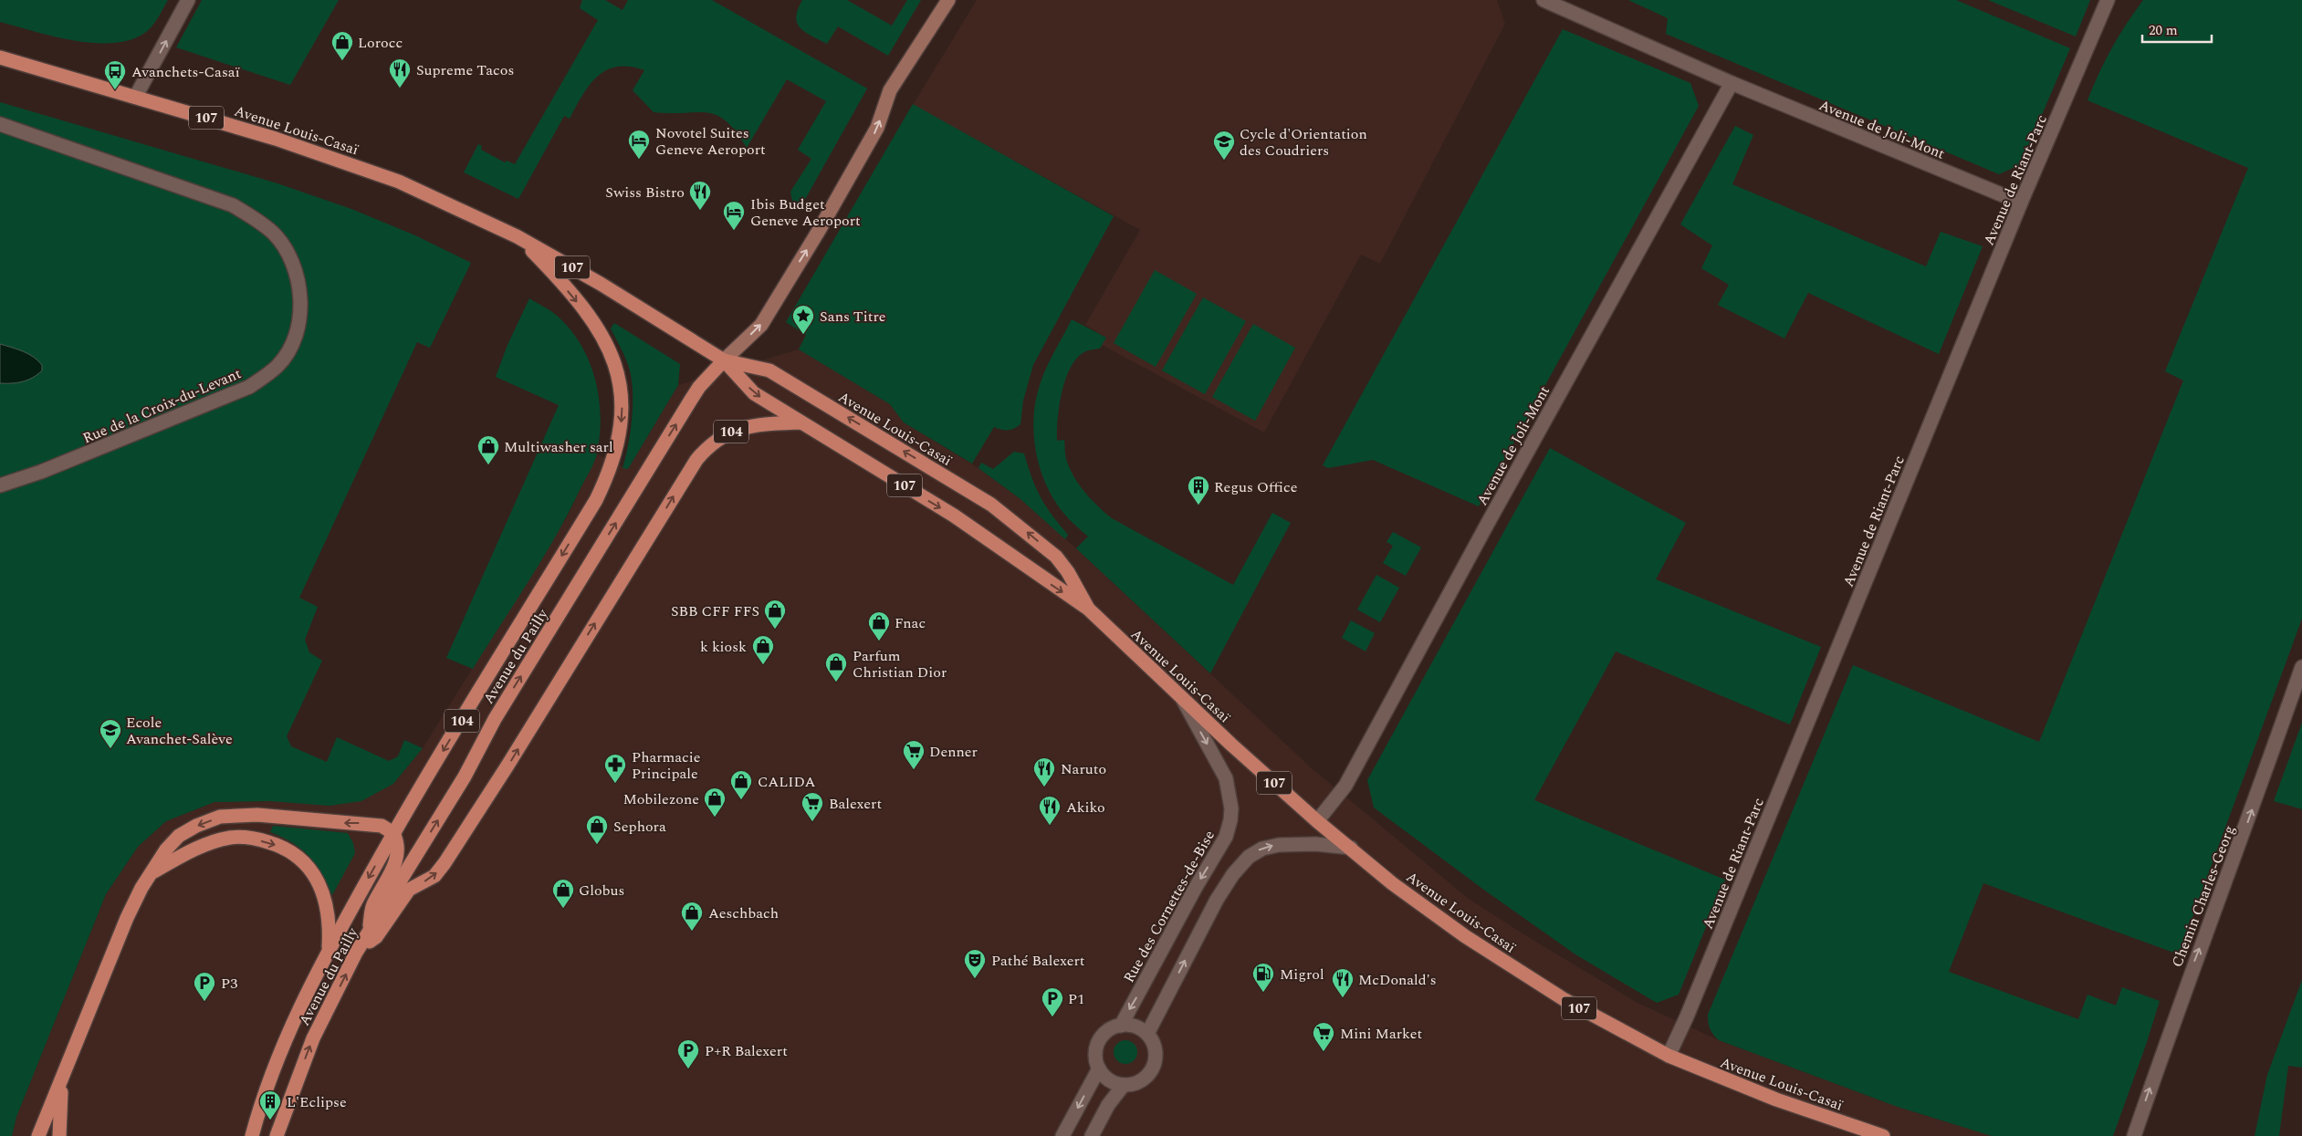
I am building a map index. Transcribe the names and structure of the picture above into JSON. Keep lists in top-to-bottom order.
{
  "streets": {
    "main road": [
      "107",
      "Avenue Louis-Casaï",
      "104",
      "Avenue du Pailly"
    ],
    "street": [
      "Avenue de Joli-Mont",
      "Avenue de Riant-Parc",
      "Rue de la Croix-du-Levant",
      "Chemin Charles-Georg",
      "Rue des Cornettes-de-Bise"
    ]
  },
  "crossings": [
    ["Avenue de Joli-Mont", "Avenue Louis-Casaï"],
    ["Avenue de Joli-Mont", "Avenue de Riant-Parc"],
    ["Avenue Louis-Casaï", "Avenue de Riant-Parc"],
    ["Avenue Louis-Casaï", "104"],
    ["Avenue Louis-Casaï", "Avenue du Pailly"],
    ["Avenue Louis-Casaï", "Rue des Cornettes-de-Bise"],
    ["104", "Avenue du Pailly"]
  ],
  "one_way": ["Chemin Charles-Georg", "Rue des Cornettes-de-Bise"],
  "places": {
    "shop": [
      "Lorocc",
      "Multiwasher sarl",
      "SBB CFF FFS",
      "Fnac",
      "k kiosk",
      "Parfum Christian Dior",
      "CALIDA",
      "Mobilezone",
      "Sephora",
      "Globus",
      "Aeschbach"
    ],
    "restaurant": [
      "Supreme Tacos",
      "Swiss Bistro",
      "Naruto",
      "Akiko",
      "McDonald's"
    ],
    "bus stop": ["Avanchets-Casaï"],
    "hotel": ["Novotel Suites Geneve Aeroport", "Ibis Budget Geneve Aeroport"],
    "school or university": ["Cycle d'Orientation des Coudriers", "Ecole Avanchet-Salève"],
    "place": ["Sans Titre"],
    "building": ["Regus Office", "L'Eclipse"],
    "supermarket": ["Denner", "Balexert", "Mini Market"],
    "pharmacy": ["Pharmacie Principale"],
    "theatre": ["Pathé Balexert"],
    "fuel station": ["Migrol"],
    "parking": ["P3", "P1", "P+R Balexert"]
  },
  "scale_bar": "20 m"
}
